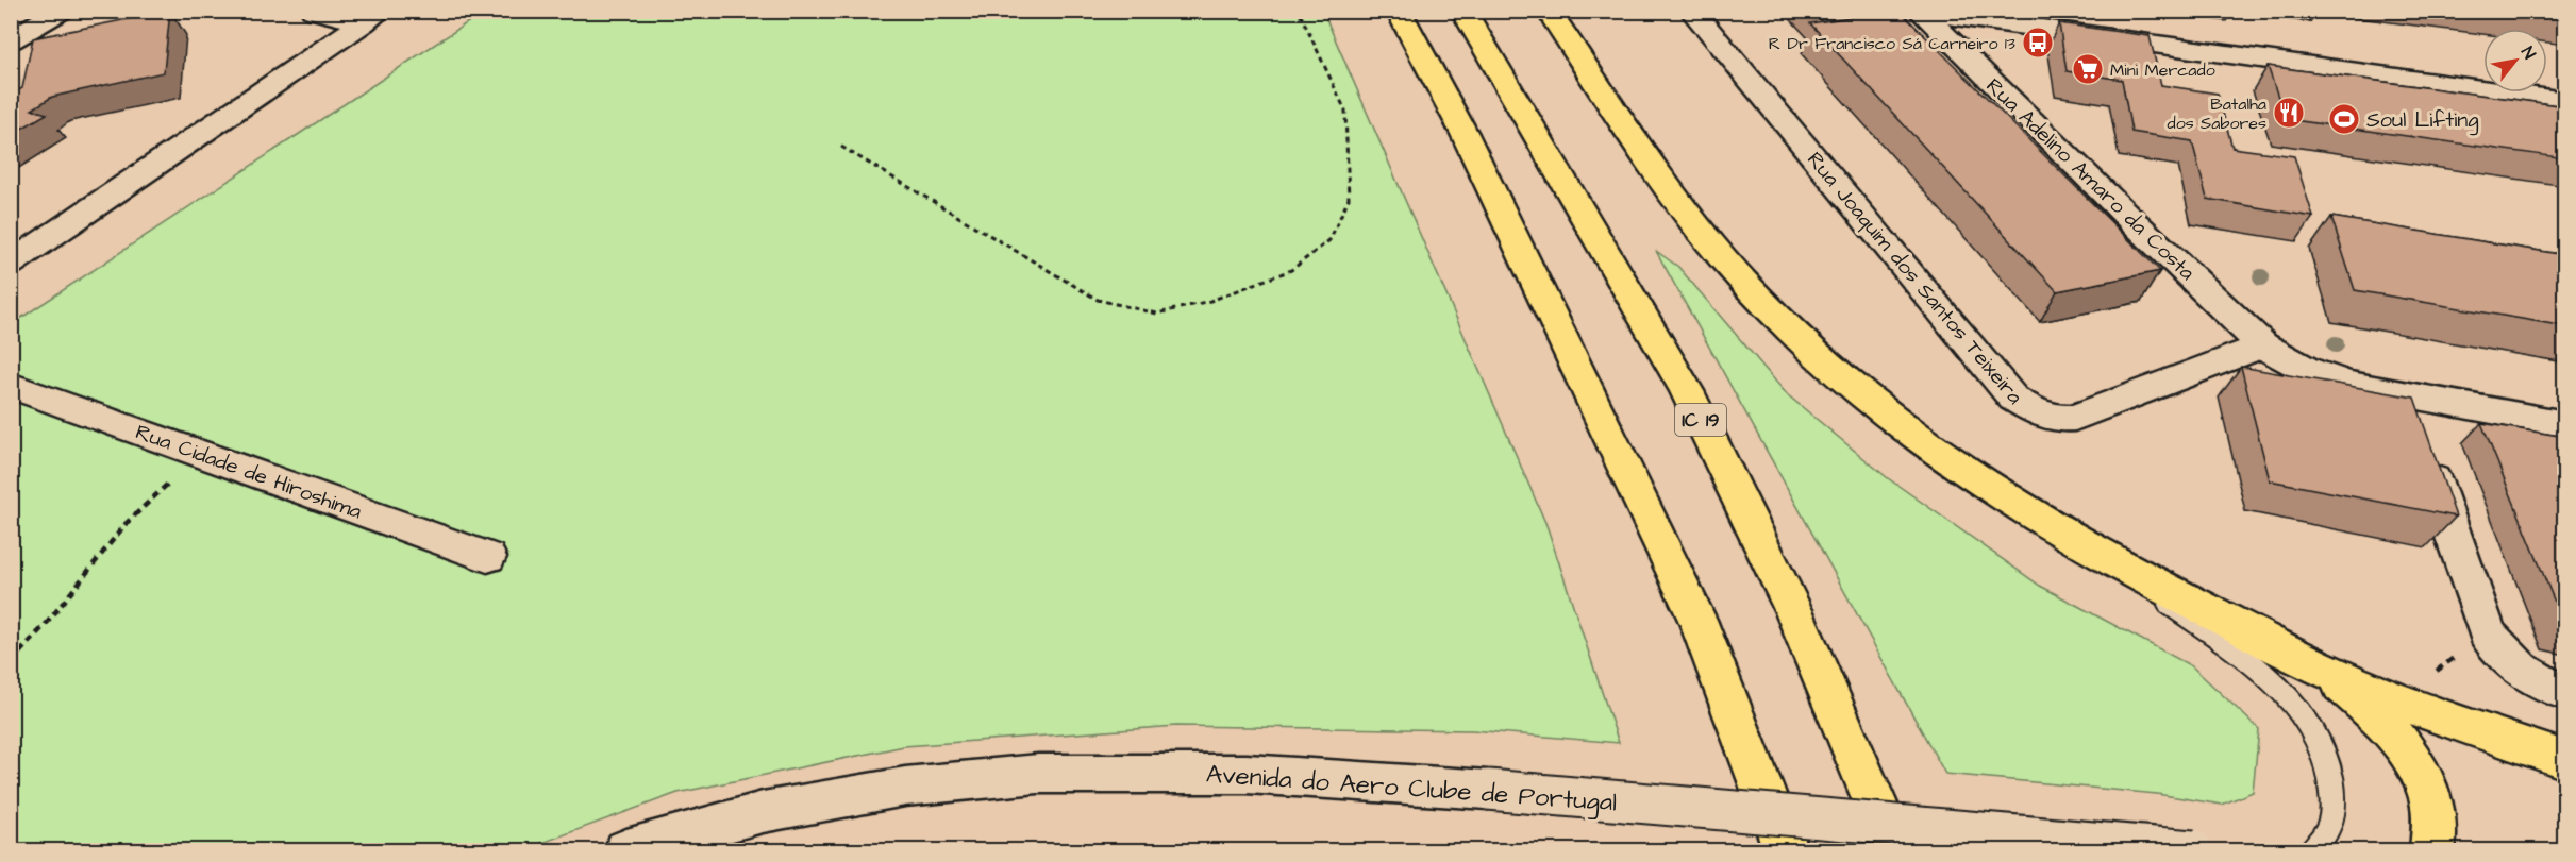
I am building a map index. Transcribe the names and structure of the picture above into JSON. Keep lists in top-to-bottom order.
{
  "streets": {
    "highway": ["IC 19"],
    "street": [
      "Rua Adelino Amaro da Costa",
      "Rua Joaquim dos Santos Teixeira",
      "Rua Cidade de Hiroshima",
      "Avenida do Aero Clube de Portugal"
    ]
  },
  "crossings": [
    ["Rua Adelino Amaro da Costa", "Rua Joaquim dos Santos Teixeira"]
  ],
  "places": {
    "bus stop": ["R Dr Francisco Sá Carneiro 13"],
    "supermarket": ["Mini Mercado"],
    "restaurant": ["Batalha dos Sabores"],
    "sports": ["Soul Lifting"]
  },
  "north": "top right"
}
